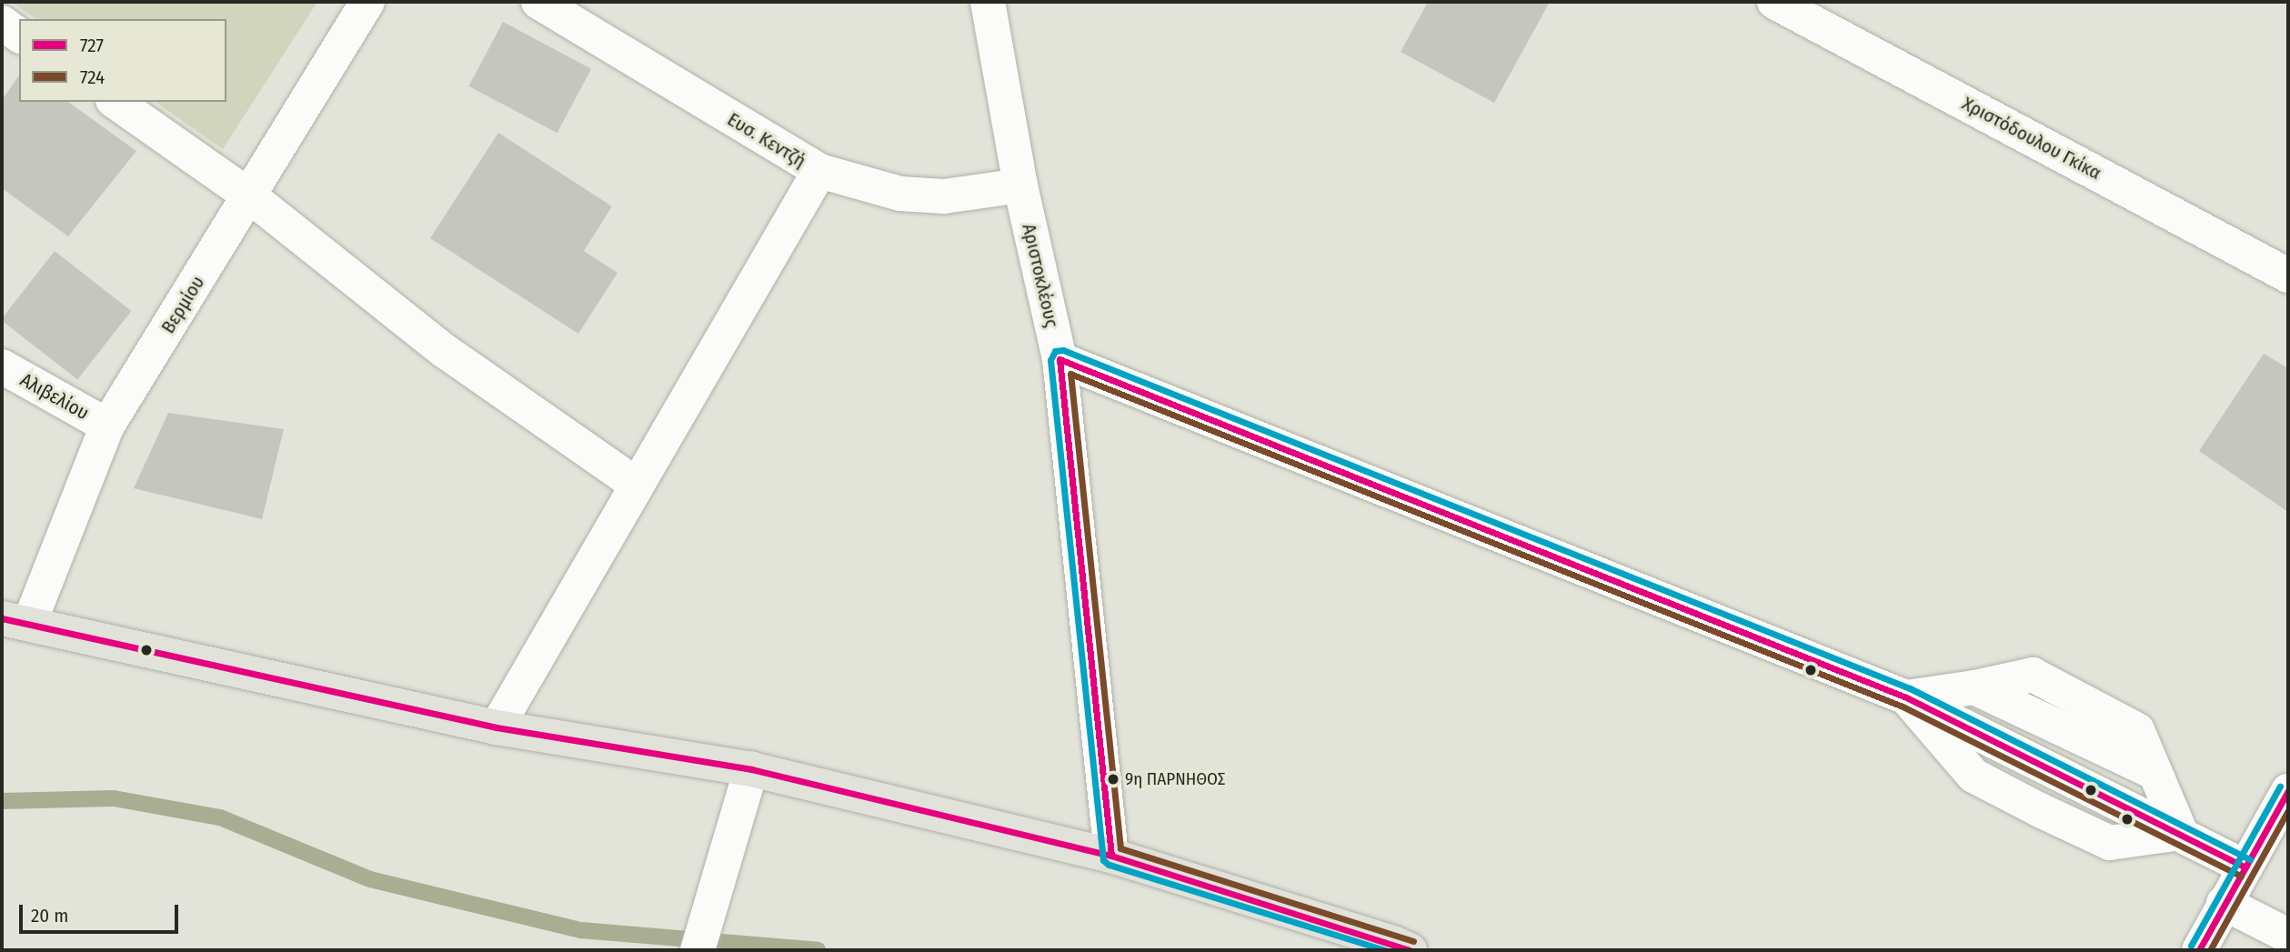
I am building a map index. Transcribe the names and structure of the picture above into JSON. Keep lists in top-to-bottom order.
{
  "streets": {
    "street": [
      "Χριστόδουλου Γκίκα",
      "Ευσ. Κεντζή",
      "Αριστοκλέους",
      "Βερμίου",
      "Αλιβελίου"
    ]
  },
  "crossings": [
    ["Ευσ. Κεντζή", "Αριστοκλέους"],
    ["Βερμίου", "Αλιβελίου"]
  ],
  "places": ["9η ΠΑΡΝΗΘΟΣ"],
  "lines": ["transit line 727", "transit line 724"],
  "legend": ["727", "724"],
  "scale_bar": "20 m"
}
